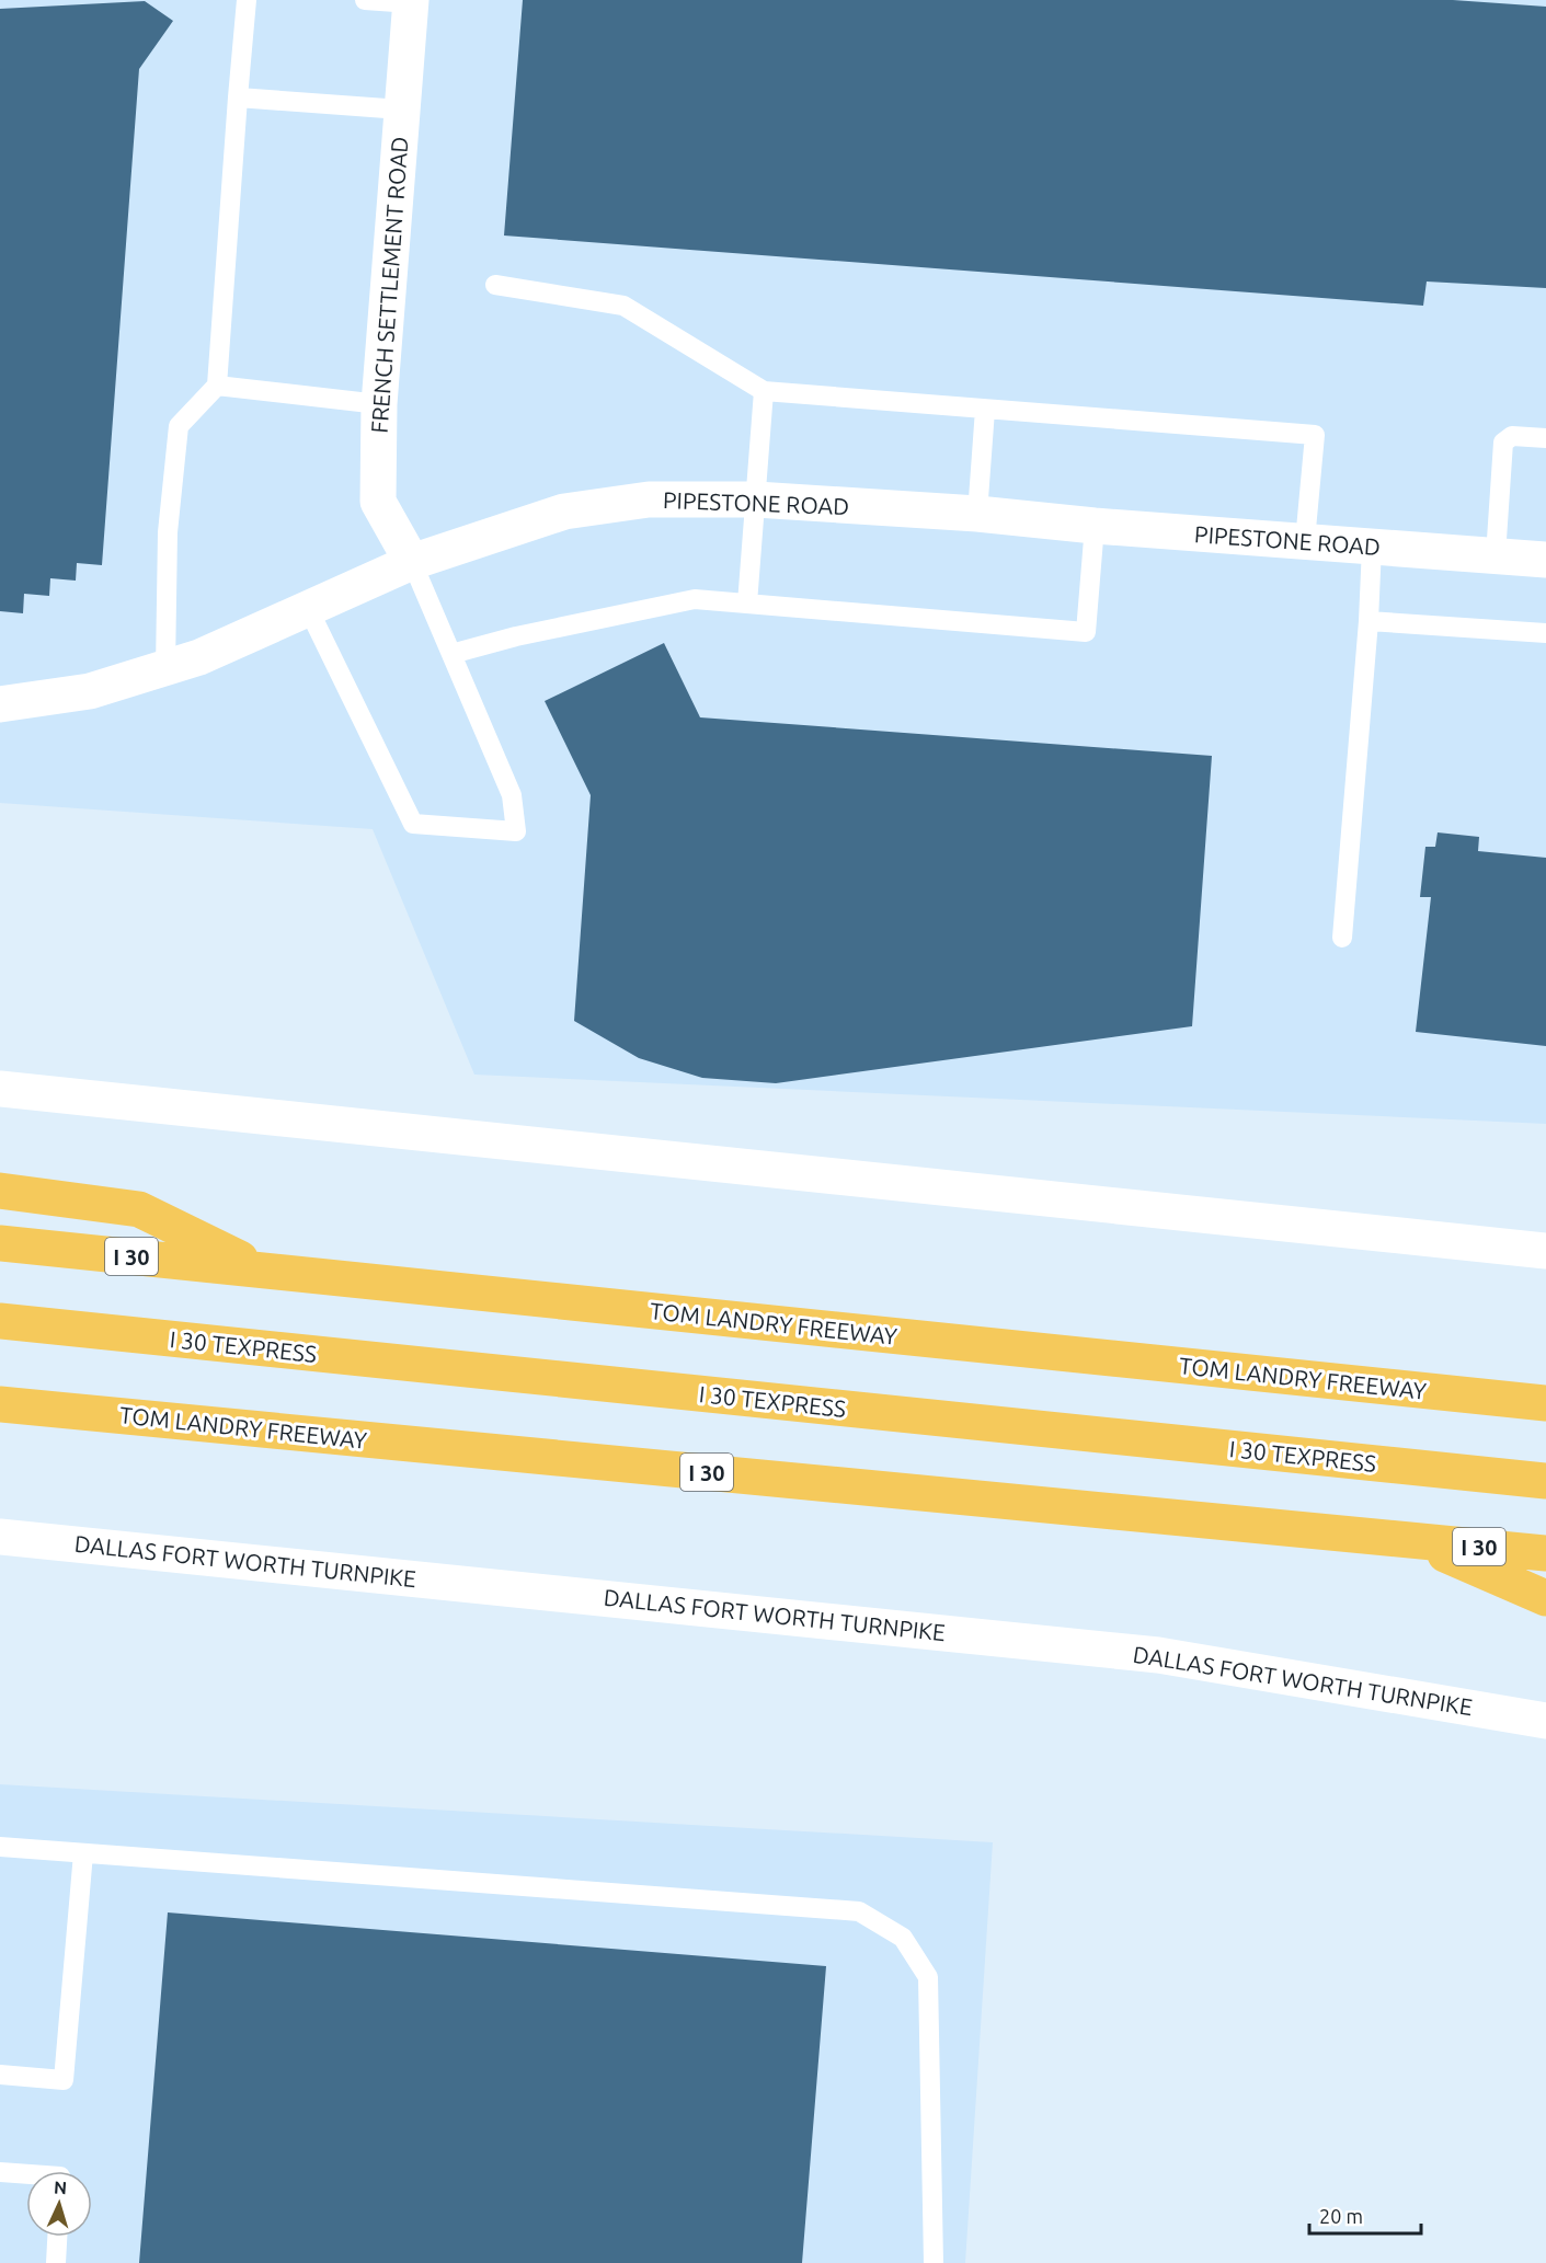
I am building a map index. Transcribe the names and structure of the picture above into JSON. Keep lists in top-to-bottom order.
{
  "streets": {
    "highway": ["I 30", "TOM LANDRY FREEWAY", "I 30 TEXPRESS"],
    "main road": ["FRENCH SETTLEMENT ROAD", "PIPESTONE ROAD", "DALLAS FORT WORTH TURNPIKE"]
  },
  "crossings": [
    ["FRENCH SETTLEMENT ROAD", "PIPESTONE ROAD"]
  ],
  "scale_bar": "20 m",
  "north": "top"
}
